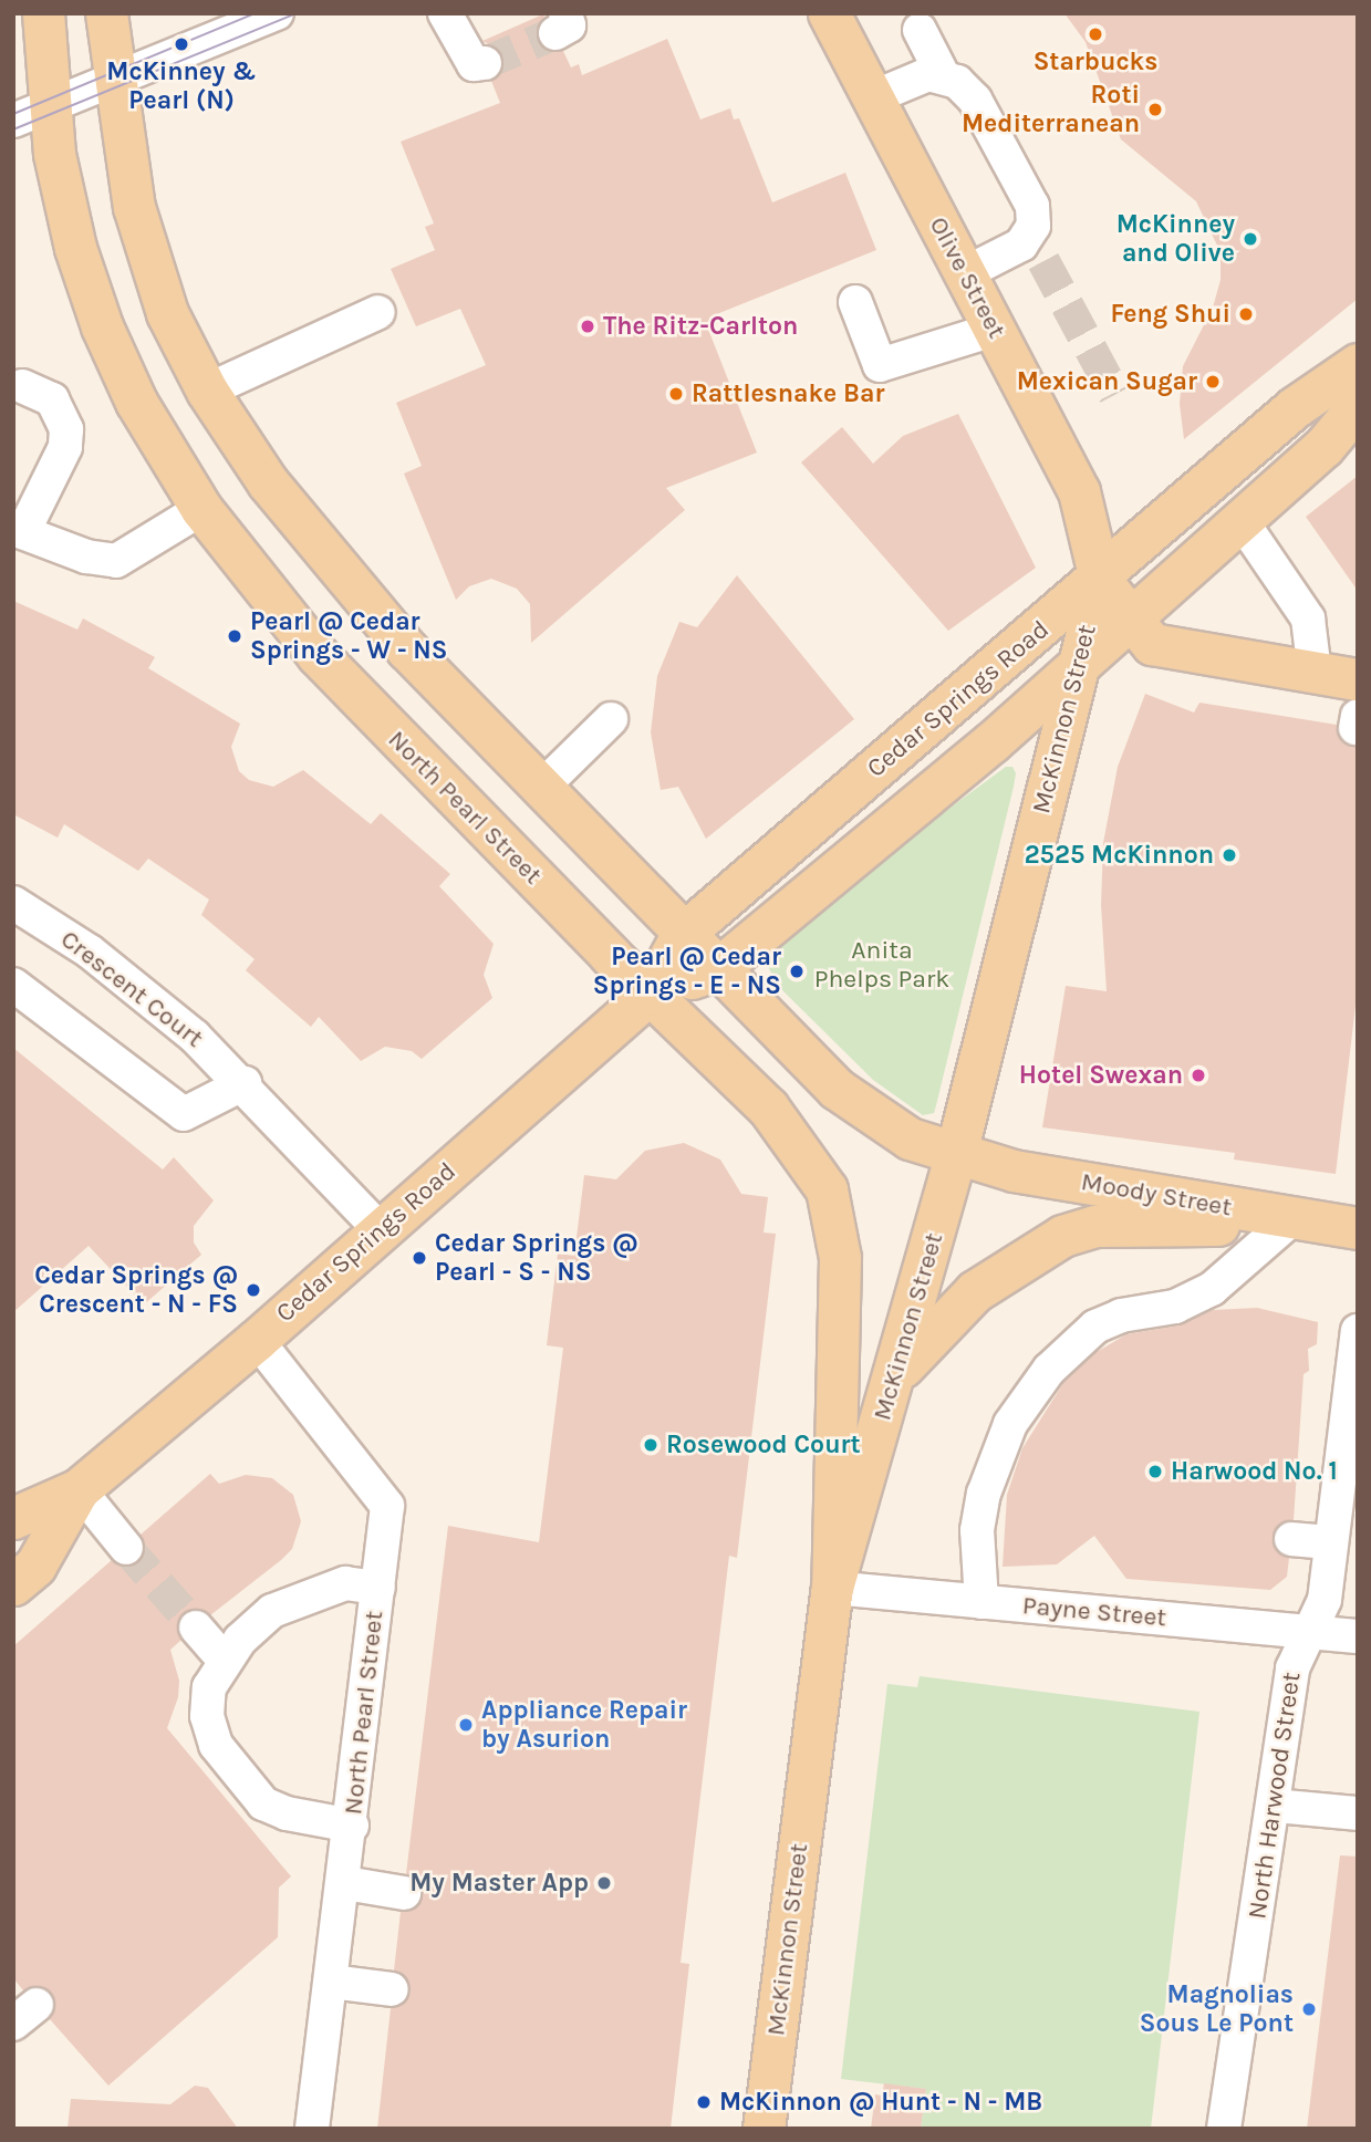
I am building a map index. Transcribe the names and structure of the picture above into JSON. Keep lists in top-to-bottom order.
{
  "streets": {
    "main road": [
      "Olive Street",
      "Cedar Springs Road",
      "McKinnon Street",
      "North Pearl Street",
      "Moody Street"
    ],
    "street": ["Crescent Court", "Payne Street", "North Harwood Street"]
  },
  "crossings": [
    ["Olive Street", "Cedar Springs Road"],
    ["Olive Street", "McKinnon Street"],
    ["Cedar Springs Road", "McKinnon Street"],
    ["Cedar Springs Road", "North Pearl Street"],
    ["Cedar Springs Road", "Crescent Court"],
    ["McKinnon Street", "North Pearl Street"],
    ["McKinnon Street", "Moody Street"],
    ["McKinnon Street", "Payne Street"],
    ["North Pearl Street", "Payne Street"],
    ["Payne Street", "North Harwood Street"]
  ],
  "parks": ["Anita Phelps Park"],
  "places": [
    "Starbucks",
    "McKinney & Pearl (N)",
    "Roti Mediterranean",
    "McKinney and Olive",
    "Feng Shui",
    "The Ritz-Carlton",
    "Mexican Sugar",
    "Rattlesnake Bar",
    "Pearl @ Cedar Springs - W - NS",
    "2525 McKinnon",
    "Pearl @ Cedar Springs - E - NS",
    "Hotel Swexan",
    "Cedar Springs @ Pearl - S - NS",
    "Cedar Springs @ Crescent - N - FS",
    "Rosewood Court",
    "Harwood No. 1",
    "Appliance Repair by Asurion",
    "My Master App",
    "Magnolias Sous Le Pont",
    "McKinnon @ Hunt - N - MB"
  ]
}
